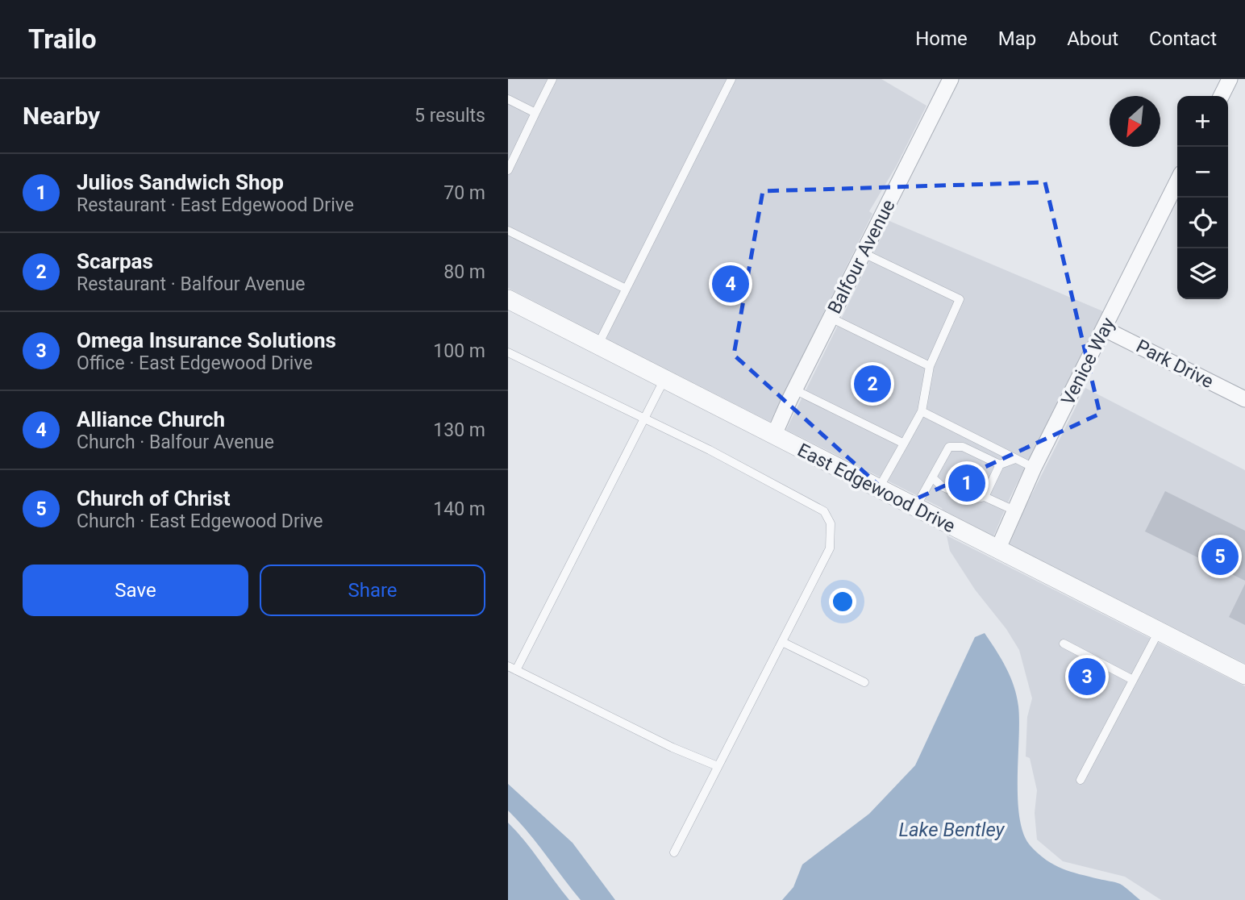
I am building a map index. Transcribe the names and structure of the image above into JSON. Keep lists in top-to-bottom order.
{
  "streets": {
    "street": [
      "Balfour Avenue",
      "Venice Way",
      "Park Drive",
      "East Edgewood Drive"
    ]
  },
  "crossings": [
    ["Balfour Avenue", "East Edgewood Drive"],
    ["Venice Way", "Park Drive"],
    ["Venice Way", "East Edgewood Drive"]
  ],
  "water": ["Lake Bentley"],
  "north": "bottom left",
  "page": {
    "header": "Trailo",
    "nav": [
      "Home",
      "Map",
      "About",
      "Contact"
    ],
    "heading": ["Nearby", "5 results"],
    "map_buttons": ["+", "−"],
    "list": [
      {
        "mark": "1",
        "name": "Julios Sandwich Shop",
        "note": "Restaurant · East Edgewood Drive",
        "value": "70 m"
      },
      {
        "mark": "2",
        "name": "Scarpas",
        "note": "Restaurant · Balfour Avenue",
        "value": "80 m"
      },
      {
        "mark": "3",
        "name": "Omega Insurance Solutions",
        "note": "Office · East Edgewood Drive",
        "value": "100 m"
      },
      {
        "mark": "4",
        "name": "Alliance Church",
        "note": "Church · Balfour Avenue",
        "value": "130 m"
      },
      {
        "mark": "5",
        "name": "Church of Christ",
        "note": "Church · East Edgewood Drive",
        "value": "140 m"
      }
    ],
    "pins": [
      "4",
      "2",
      "1",
      "5",
      "3"
    ],
    "buttons": ["Save", "Share"]
  }
}
